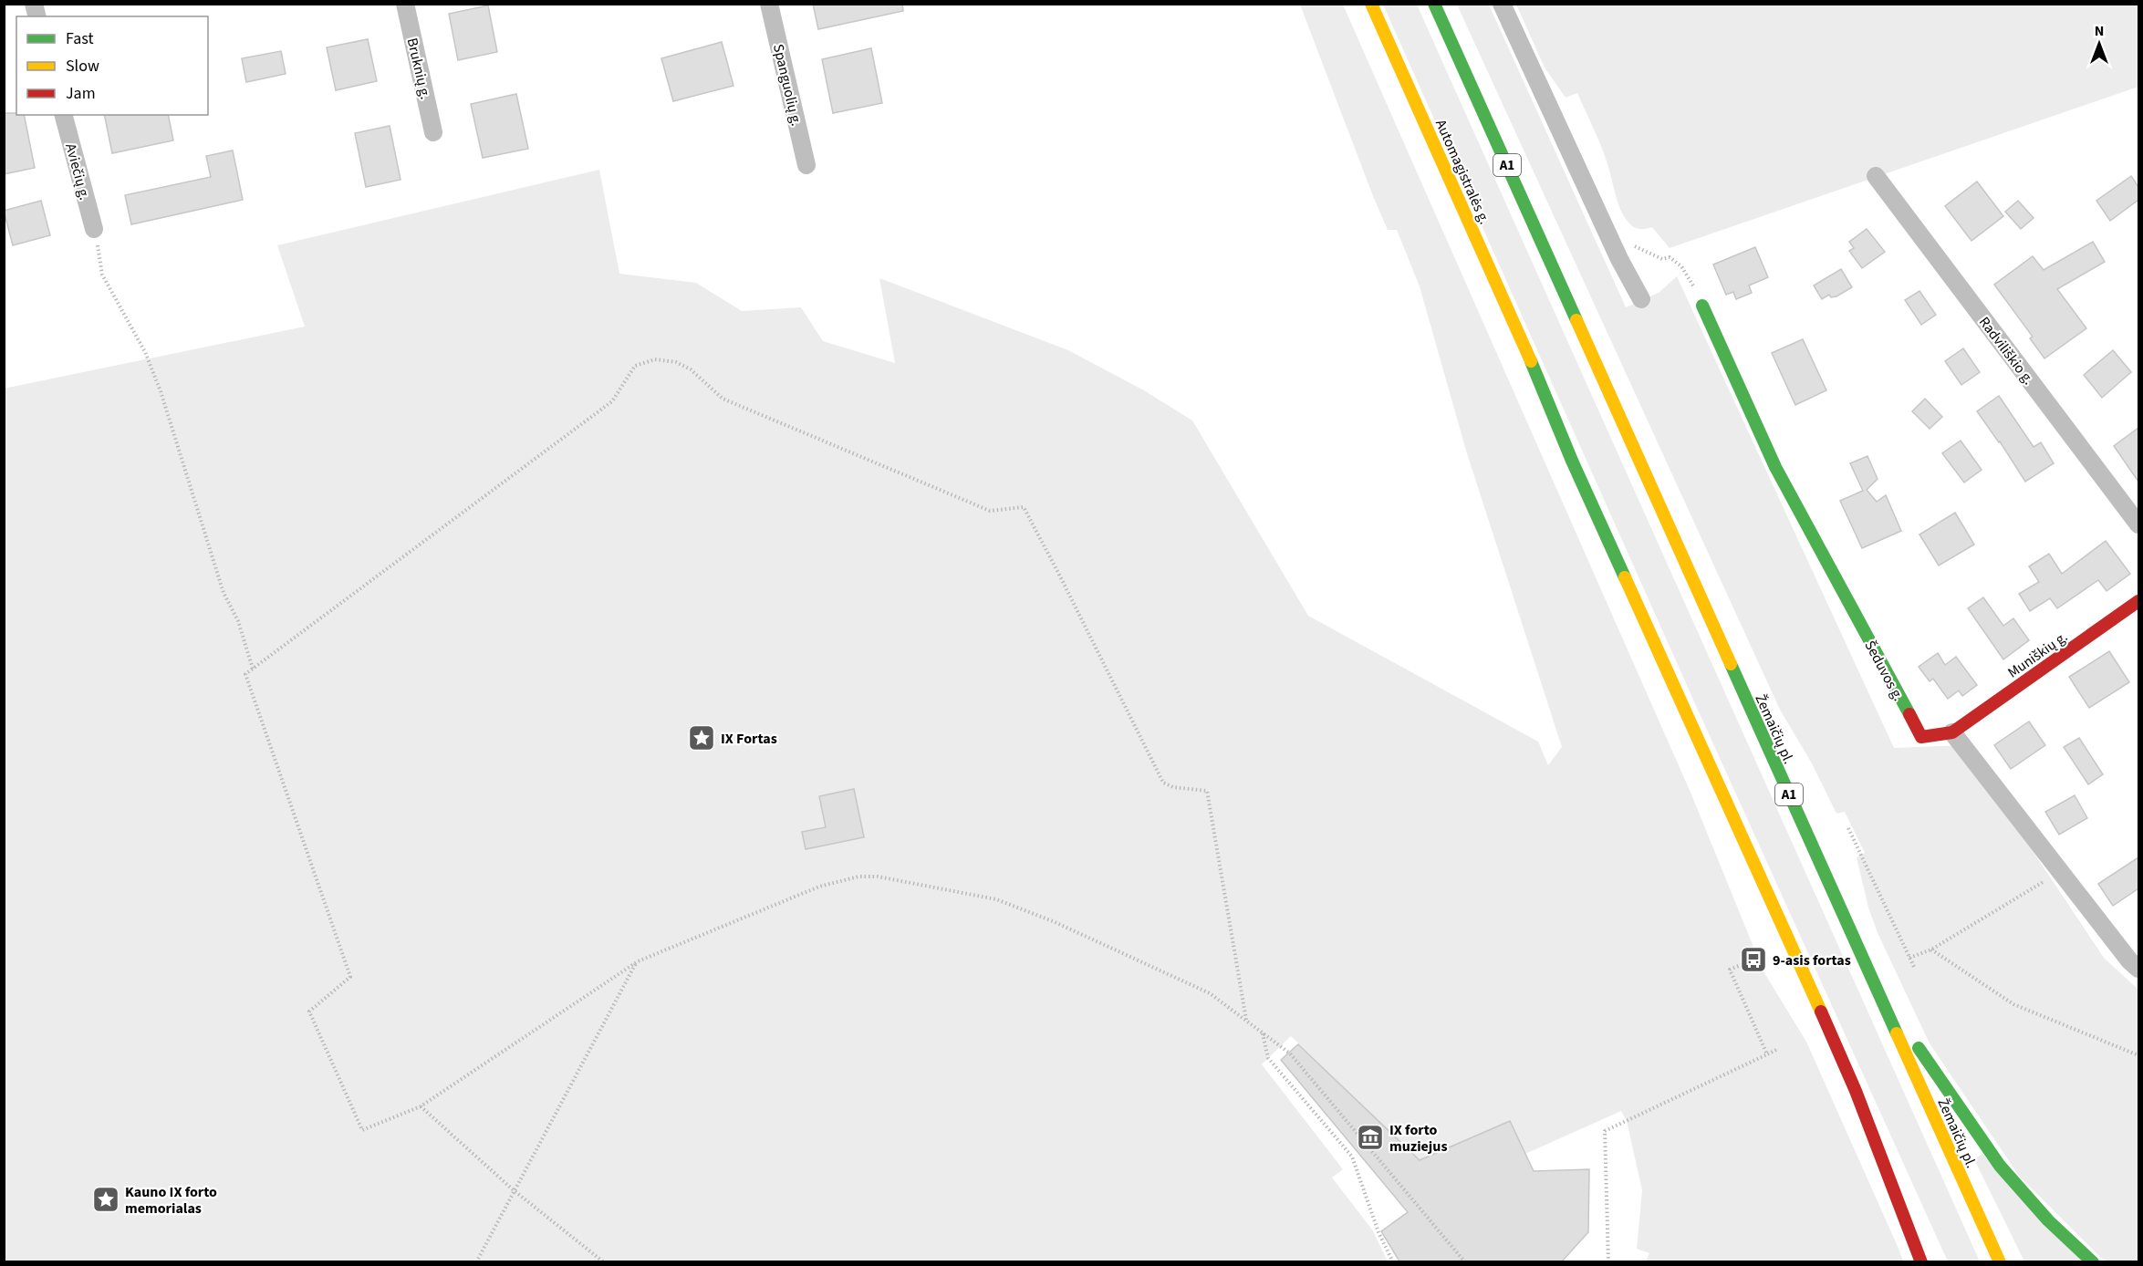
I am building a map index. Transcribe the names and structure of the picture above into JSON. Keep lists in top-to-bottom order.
{
  "streets": {
    "main road": [
      "A1",
      "Automagistralės g.",
      "Muniškių g.",
      "Šeduvos g.",
      "Žemaičių pl."
    ],
    "street": [
      "Bruknių g.",
      "Spanguolių g.",
      "Aviečių g.",
      "Radviliškio g."
    ]
  },
  "crossings": [
    ["Muniškių g.", "Šeduvos g."]
  ],
  "places": {
    "place": ["IX Fortas", "Kauno IX forto memorialas"],
    "bus stop": ["9-asis fortas"],
    "museum": ["IX forto muziejus"]
  },
  "legend": ["Fast", "Slow", "Jam"],
  "north": "top"
}
